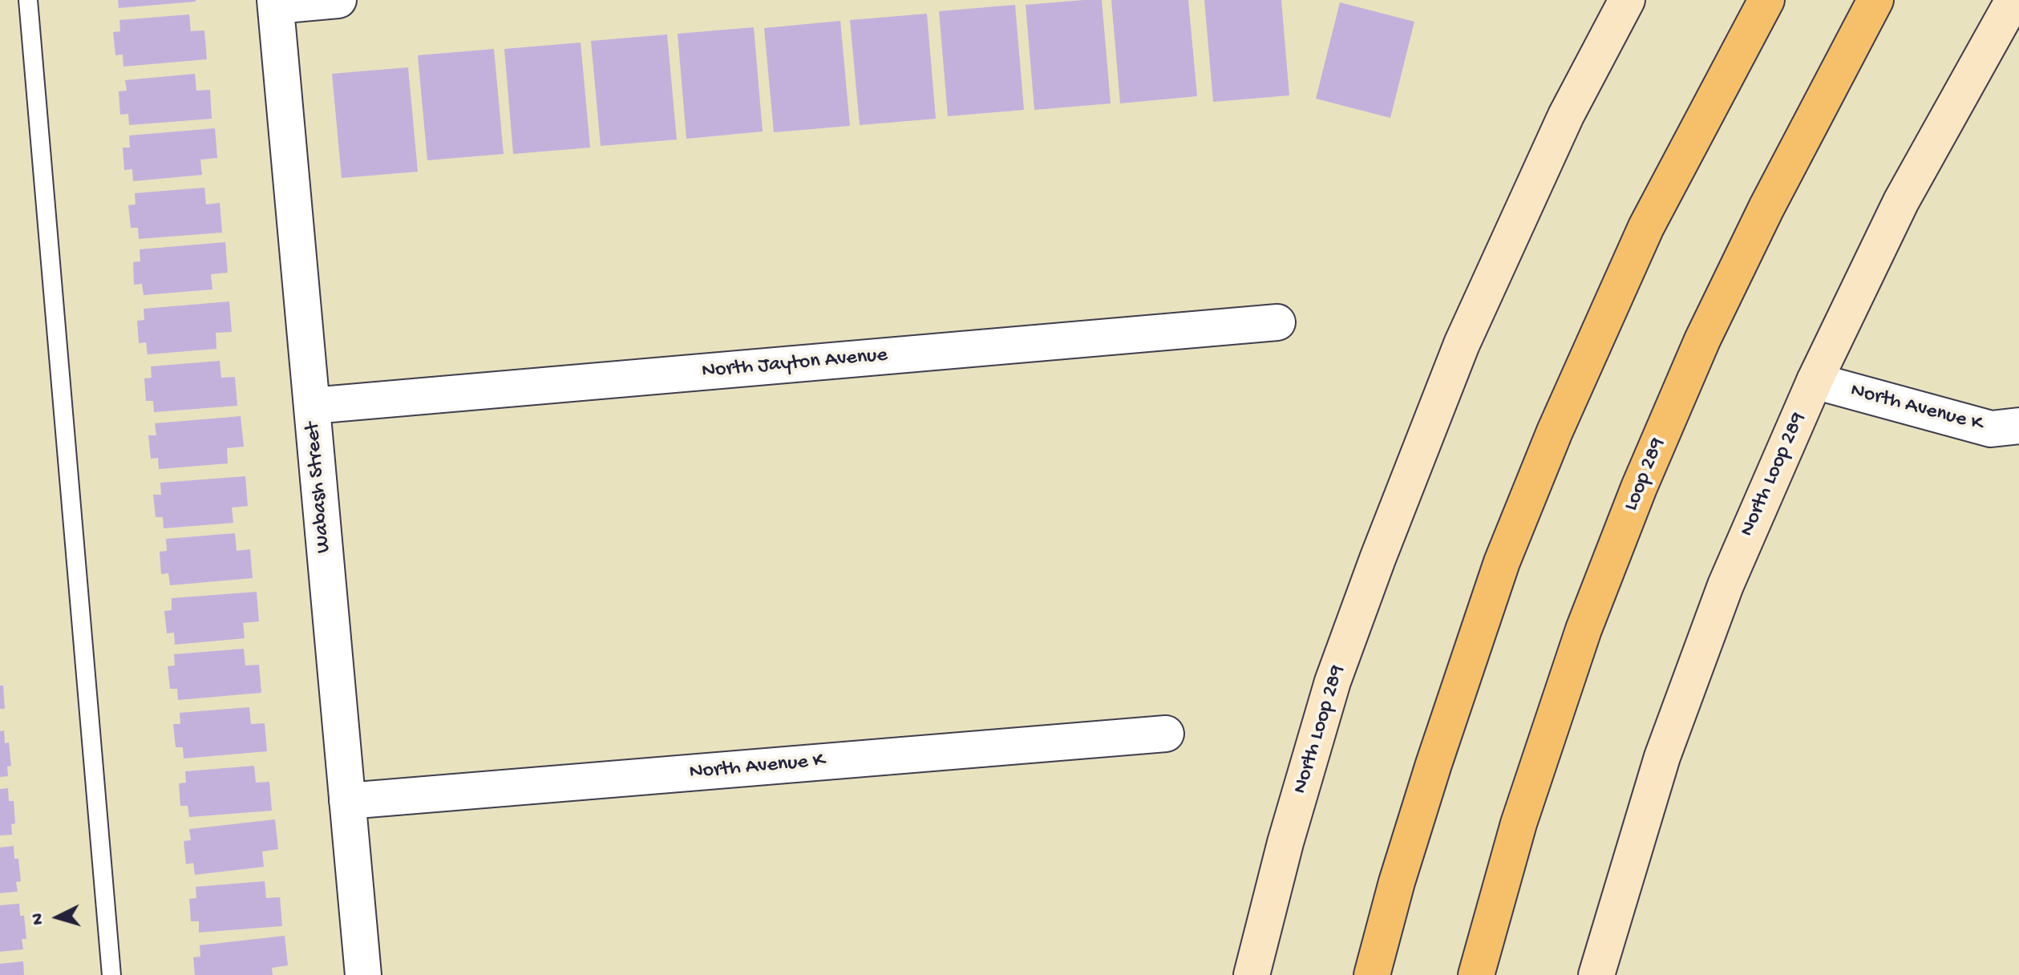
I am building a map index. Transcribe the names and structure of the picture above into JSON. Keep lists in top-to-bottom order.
{
  "streets": {
    "highway": ["Loop 289"],
    "main road": ["North Loop 289"],
    "street": ["North Jayton Avenue", "North Avenue K", "Wabash Street"]
  },
  "crossings": [
    ["North Jayton Avenue", "Wabash Street"],
    ["North Avenue K", "North Loop 289"],
    ["North Avenue K", "Wabash Street"]
  ],
  "north": "left"
}
